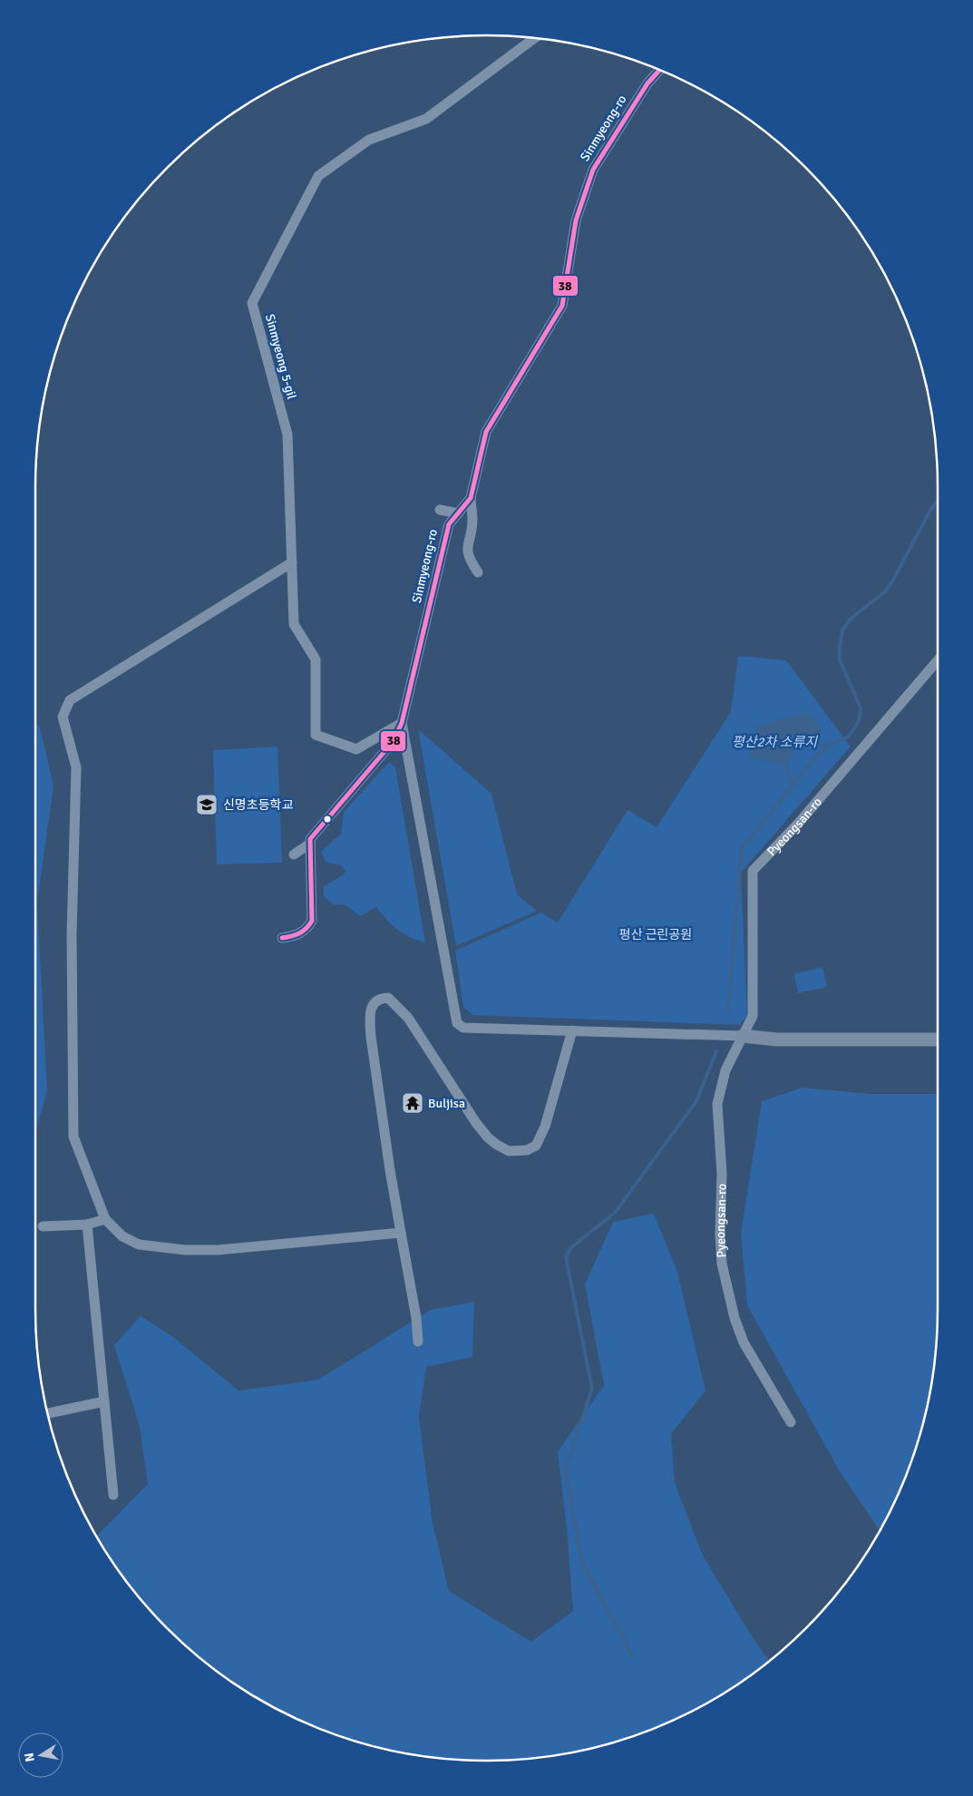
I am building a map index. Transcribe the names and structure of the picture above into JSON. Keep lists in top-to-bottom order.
{
  "streets": {
    "street": ["Sinmyeong-ro", "Sinmyeong 5-gil", "Pyeongsan-ro"]
  },
  "crossings": [
    ["Sinmyeong-ro", "Sinmyeong 5-gil"]
  ],
  "water": ["평산2차 소류지"],
  "parks": ["평산 근린공원"],
  "places": {
    "school or university": ["신명초등학교"],
    "temple": ["Buljisa"]
  },
  "lines": ["transit line 38"],
  "north": "left"
}
